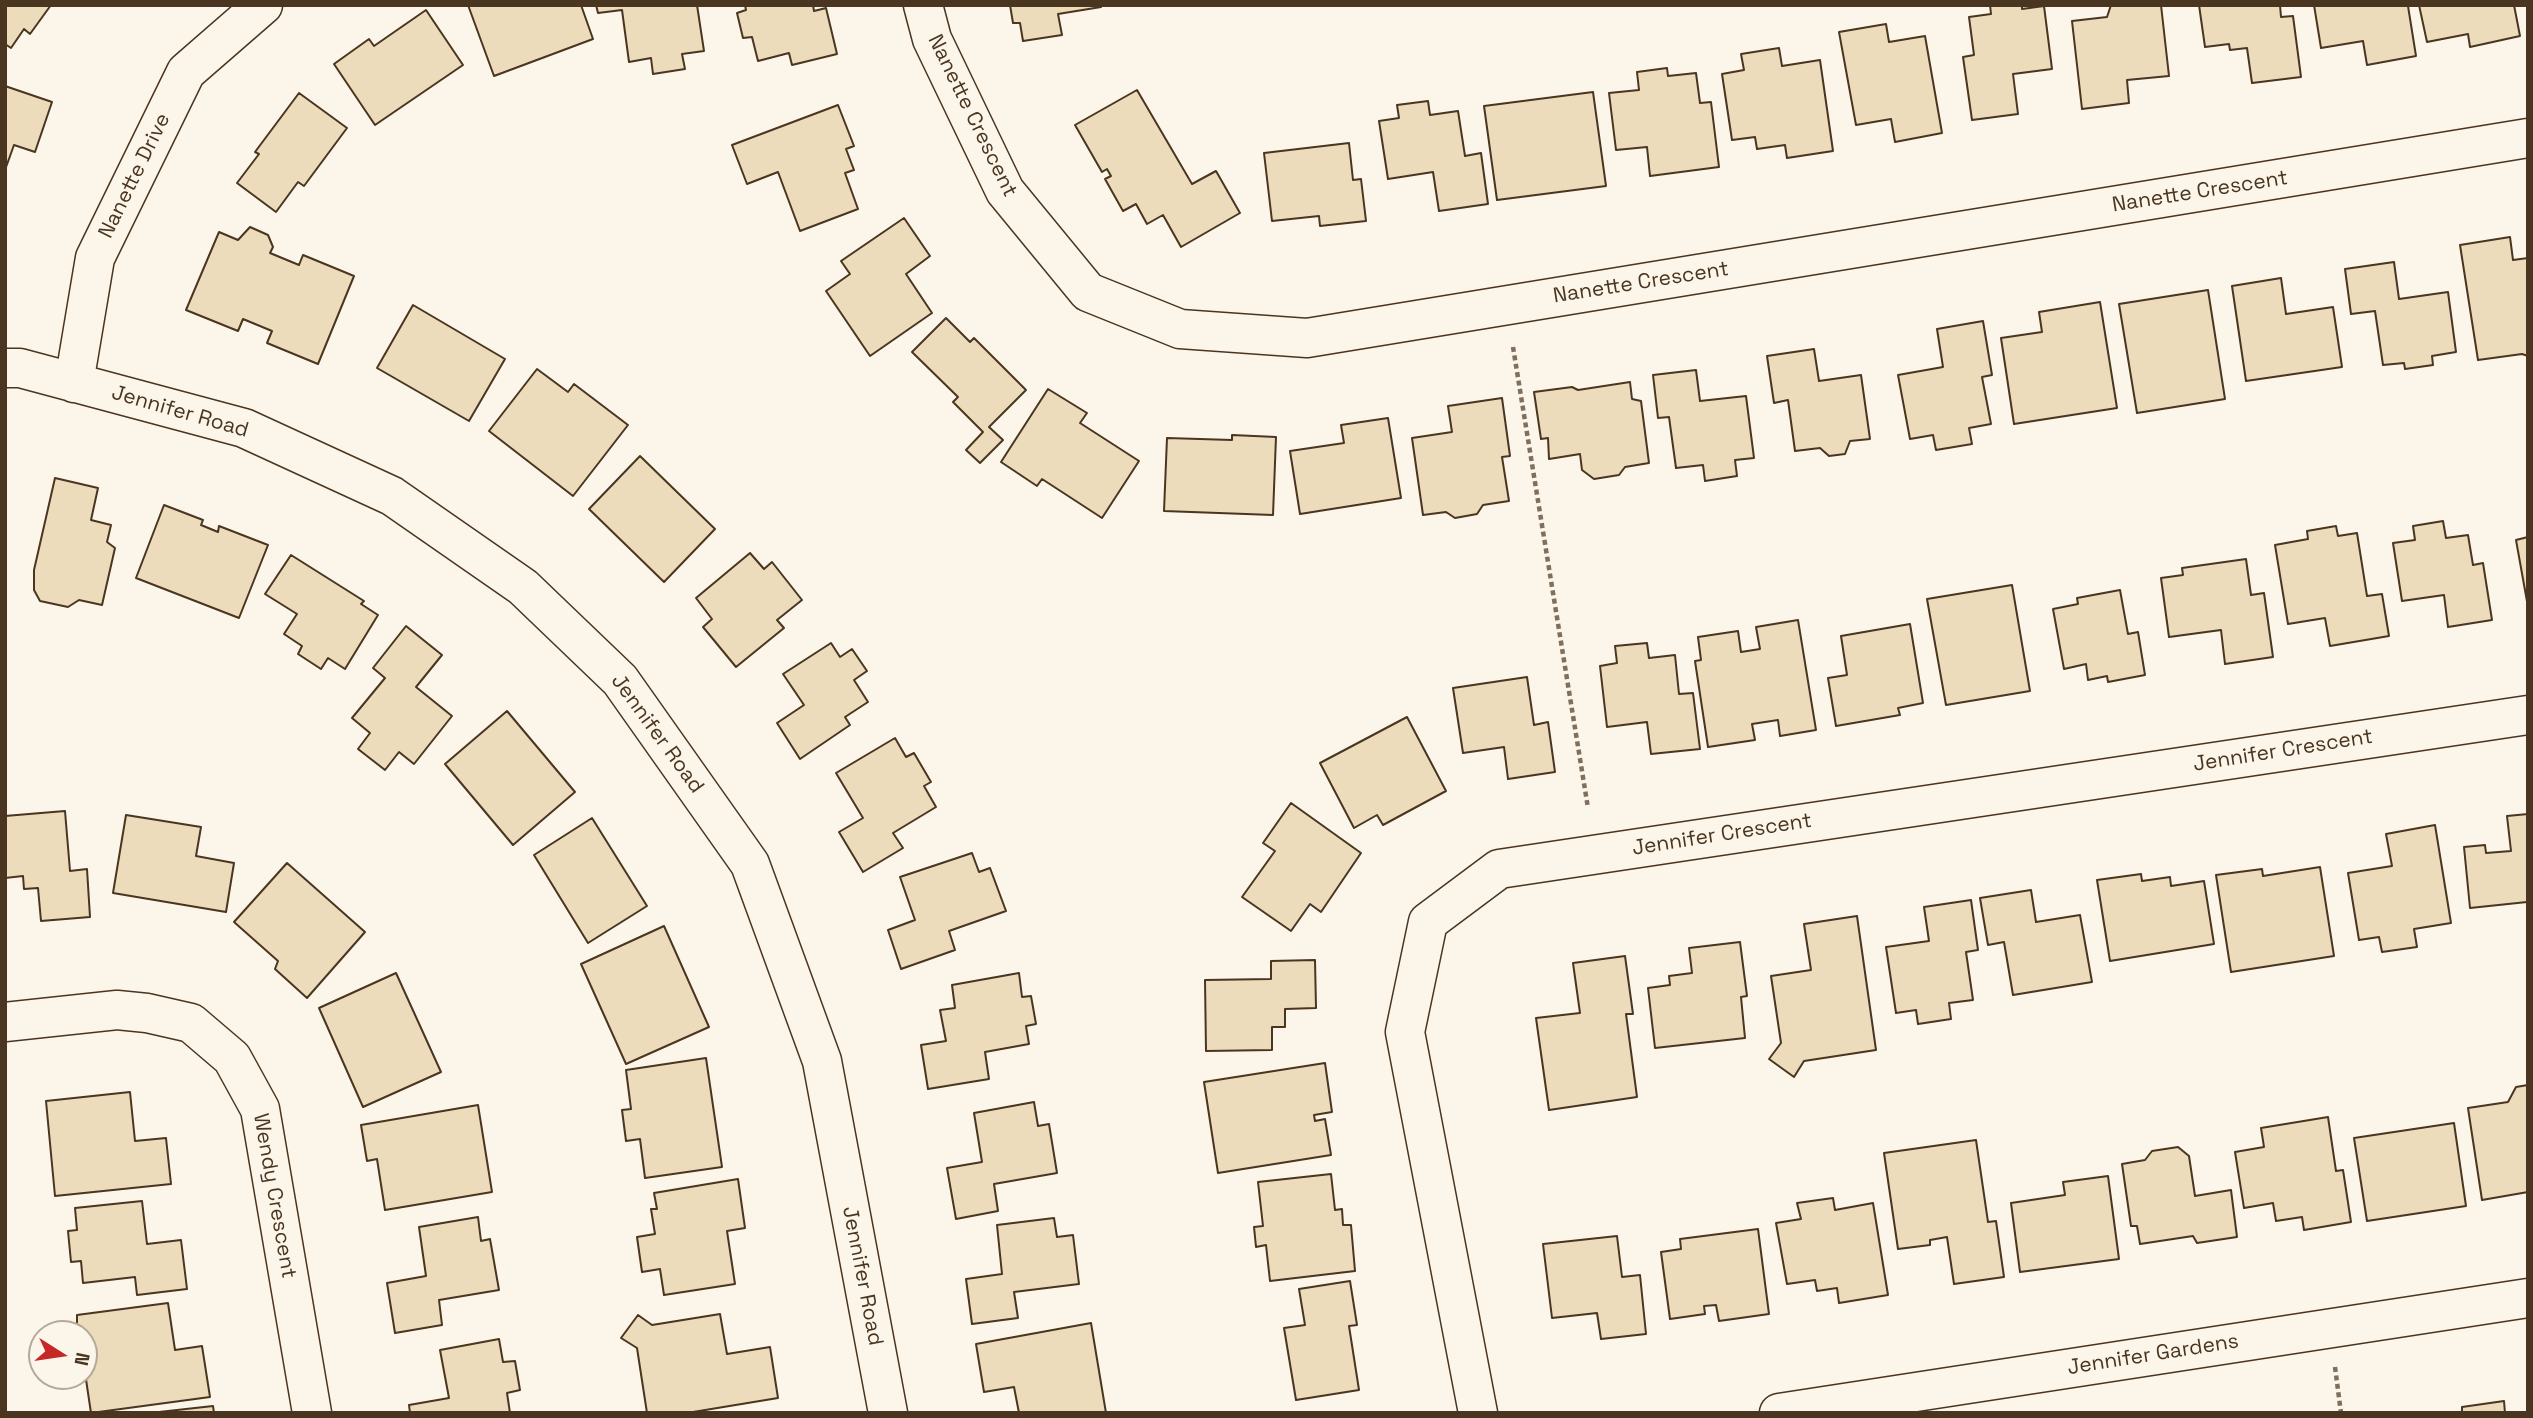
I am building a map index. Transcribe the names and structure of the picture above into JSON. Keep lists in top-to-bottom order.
{
  "streets": {
    "street": [
      "Nanette Crescent",
      "Nanette Drive",
      "Jennifer Road",
      "Jennifer Crescent",
      "Wendy Crescent",
      "Jennifer Gardens"
    ]
  },
  "crossings": [
    ["Nanette Drive", "Jennifer Road"]
  ],
  "north": "right"
}
